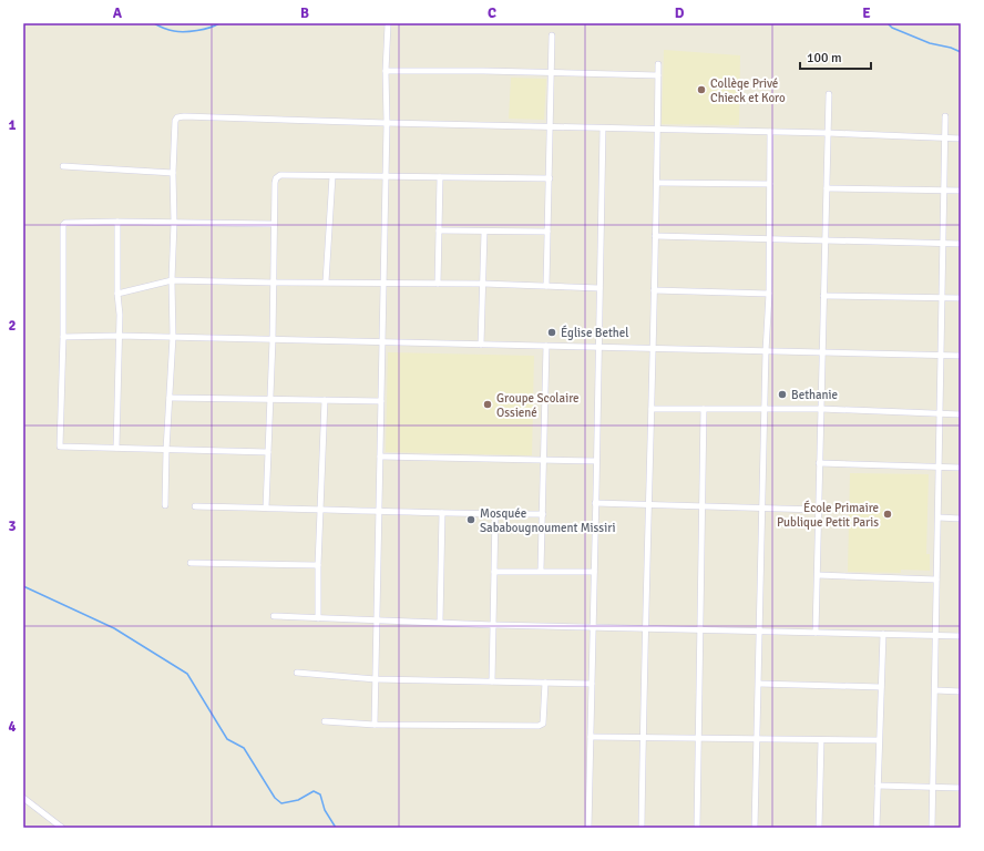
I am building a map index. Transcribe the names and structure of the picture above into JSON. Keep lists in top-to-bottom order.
{
  "places": [
    "Collège Privé Chieck et Koro",
    "Église Bethel",
    "Bethanie",
    "Groupe Scolaire Ossiené",
    "École Primaire Publique Petit Paris",
    "Mosquée Sababougnoument Missiri"
  ],
  "scale_bar": "100 m",
  "grid": {
    "columns": [
      "A",
      "B",
      "C",
      "D",
      "E"
    ],
    "rows": [
      "1",
      "2",
      "3",
      "4"
    ]
  }
}
